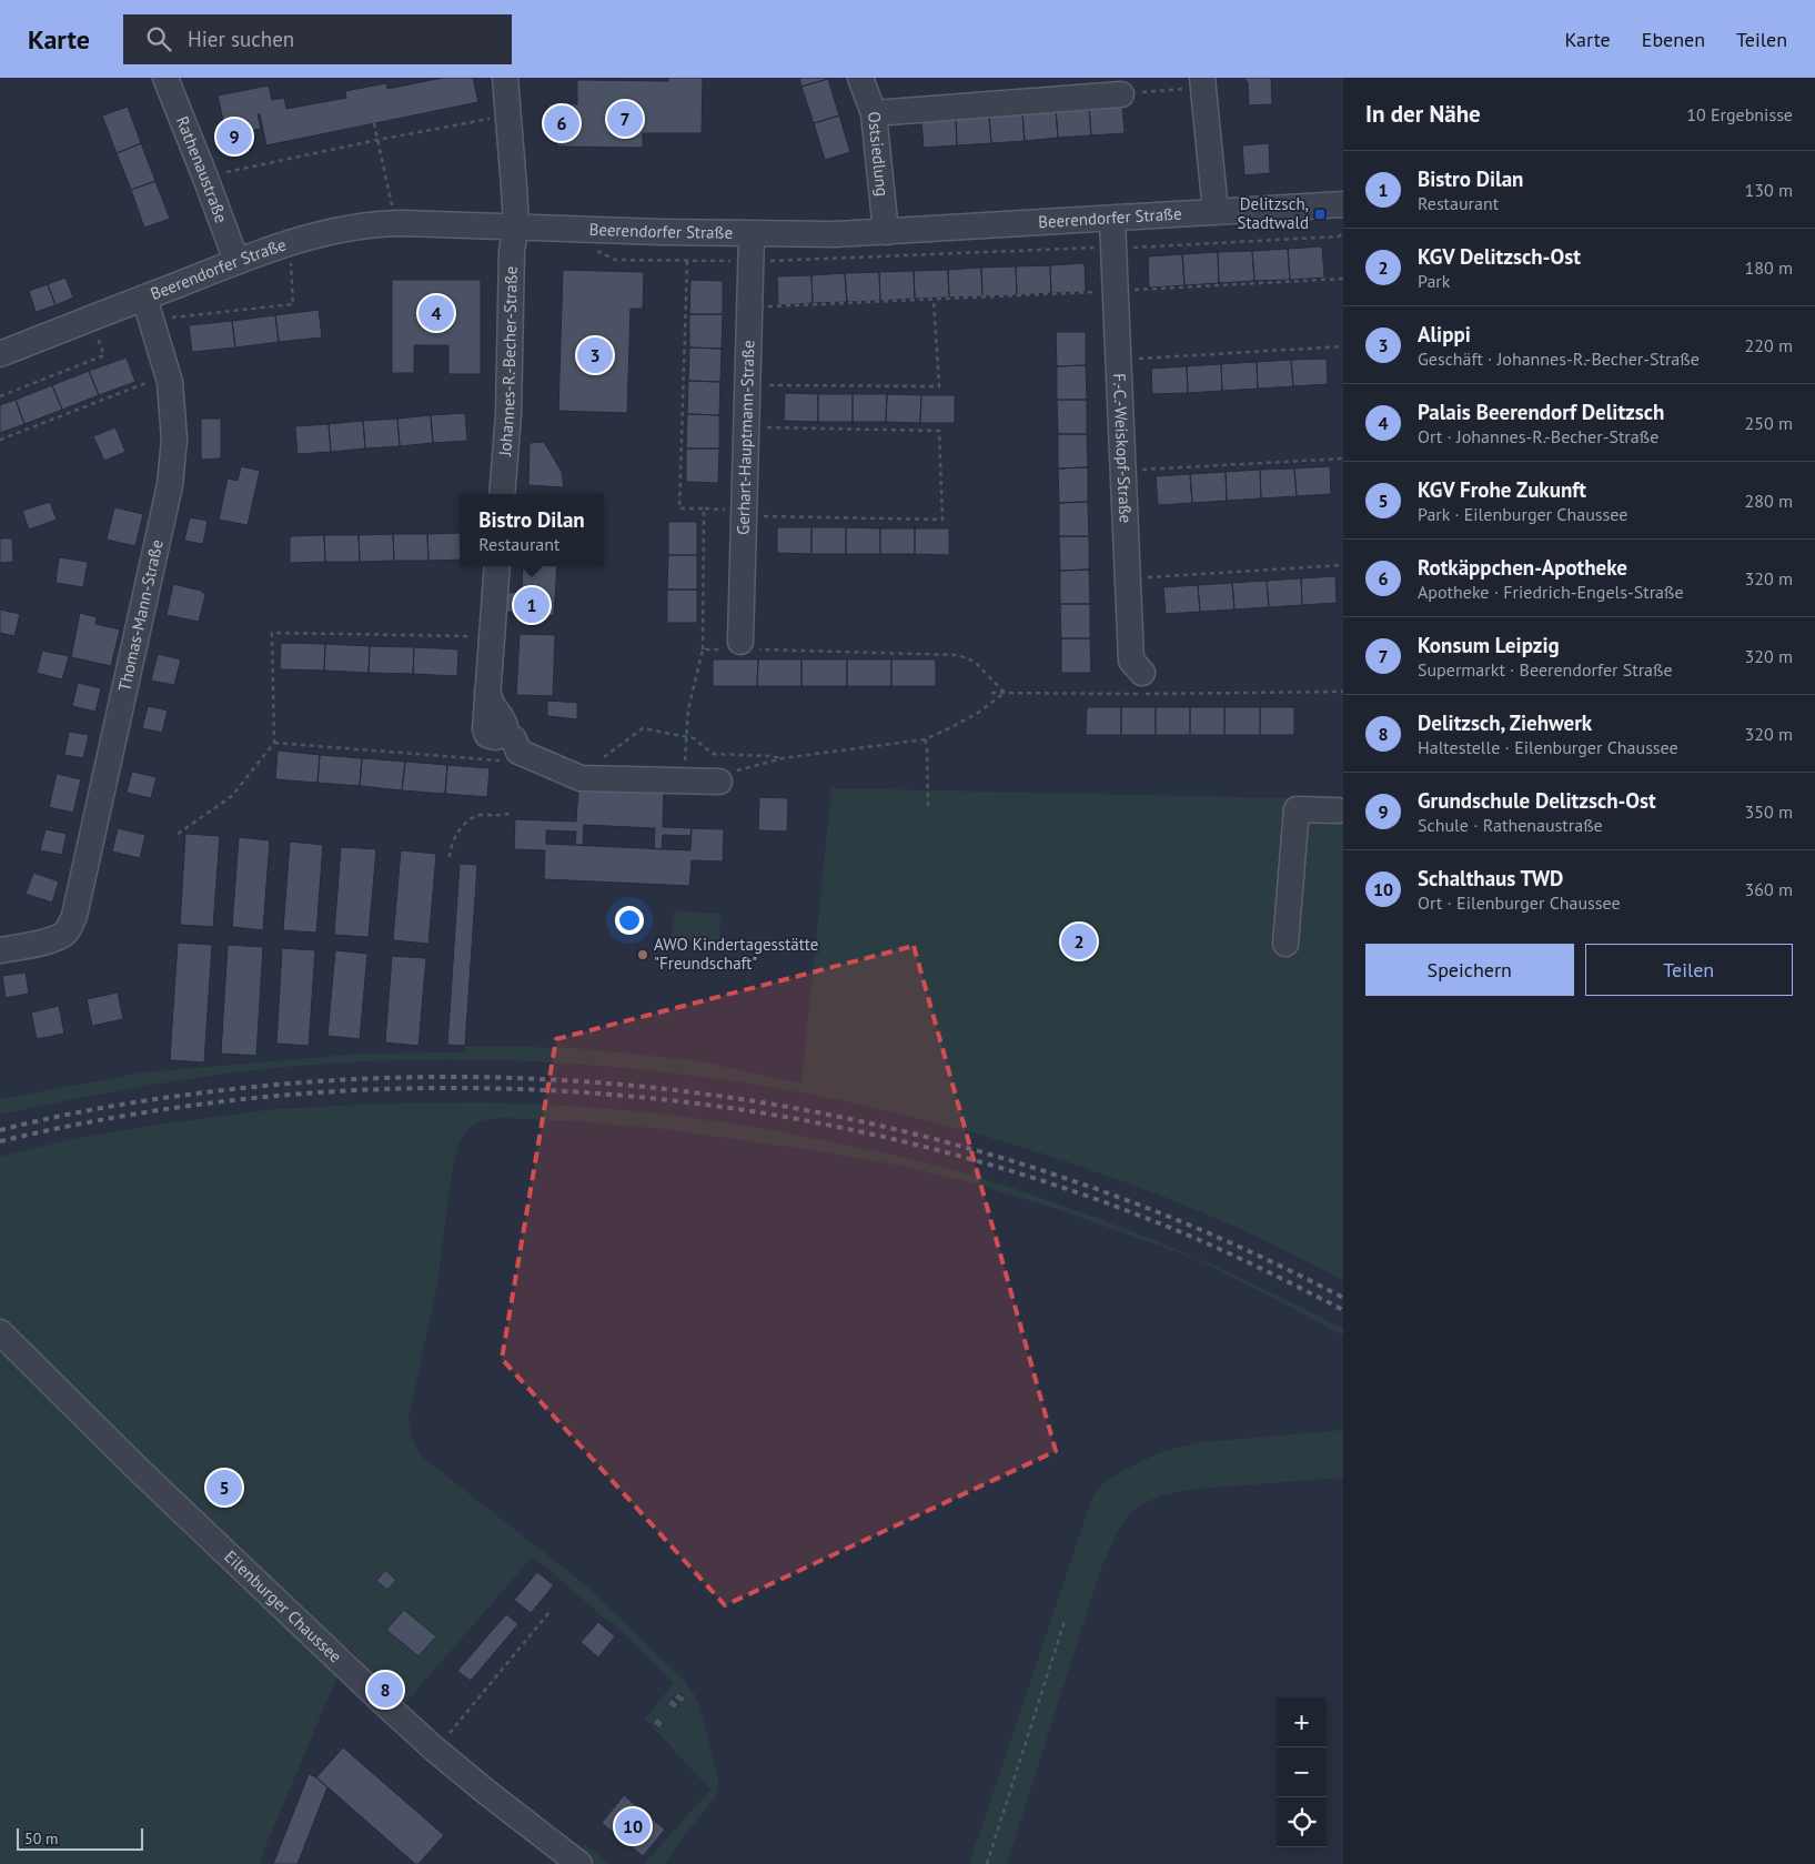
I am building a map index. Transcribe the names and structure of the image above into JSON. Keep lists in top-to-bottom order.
{
  "streets": {
    "street": [
      "Ostsiedlung",
      "Rathenaustraße",
      "Beerendorfer Straße",
      "Johannes-R.-Becher-Straße",
      "Gerhart-Hauptmann-Straße",
      "F.-C.-Weiskopf-Straße",
      "Thomas-Mann-Straße",
      "Eilenburger Chaussee"
    ]
  },
  "crossings": [
    ["Ostsiedlung", "Beerendorfer Straße"],
    ["Rathenaustraße", "Beerendorfer Straße"],
    ["Beerendorfer Straße", "Johannes-R.-Becher-Straße"],
    ["Beerendorfer Straße", "Gerhart-Hauptmann-Straße"],
    ["Beerendorfer Straße", "F.-C.-Weiskopf-Straße"],
    ["Beerendorfer Straße", "Thomas-Mann-Straße"]
  ],
  "places": {
    "transit": ["Delitzsch, Stadtwald"],
    "other": ["AWO Kindertagesstätte \"Freundschaft\""]
  },
  "scale_bar": "50 m",
  "page": {
    "header": "Karte",
    "search": "Hier suchen",
    "nav": ["Karte", "Ebenen", "Teilen"],
    "heading": ["In der Nähe", "10 Ergebnisse"],
    "pins": [
      "7",
      "6",
      "9",
      "4",
      "3",
      "1",
      "2",
      "5",
      "8",
      "10"
    ],
    "list": [
      {
        "mark": "1",
        "name": "Bistro Dilan",
        "note": "Restaurant",
        "value": "130 m"
      },
      {
        "mark": "2",
        "name": "KGV Delitzsch-Ost",
        "note": "Park",
        "value": "180 m"
      },
      {
        "mark": "3",
        "name": "Alippi",
        "note": "Geschäft · Johannes-R.-Becher-Straße",
        "value": "220 m"
      },
      {
        "mark": "4",
        "name": "Palais Beerendorf Delitzsch",
        "note": "Ort · Johannes-R.-Becher-Straße",
        "value": "250 m"
      },
      {
        "mark": "5",
        "name": "KGV Frohe Zukunft",
        "note": "Park · Eilenburger Chaussee",
        "value": "280 m"
      },
      {
        "mark": "6",
        "name": "Rotkäppchen-Apotheke",
        "note": "Apotheke · Friedrich-Engels-Straße",
        "value": "320 m"
      },
      {
        "mark": "7",
        "name": "Konsum Leipzig",
        "note": "Supermarkt · Beerendorfer Straße",
        "value": "320 m"
      },
      {
        "mark": "8",
        "name": "Delitzsch, Ziehwerk",
        "note": "Haltestelle · Eilenburger Chaussee",
        "value": "320 m"
      },
      {
        "mark": "9",
        "name": "Grundschule Delitzsch-Ost",
        "note": "Schule · Rathenaustraße",
        "value": "350 m"
      },
      {
        "mark": "10",
        "name": "Schalthaus TWD",
        "note": "Ort · Eilenburger Chaussee",
        "value": "360 m"
      }
    ],
    "popup": ["Bistro Dilan", "Restaurant"],
    "buttons": ["Speichern", "Teilen"],
    "map_buttons": ["+", "−"],
    "scale": "50 m"
  }
}
